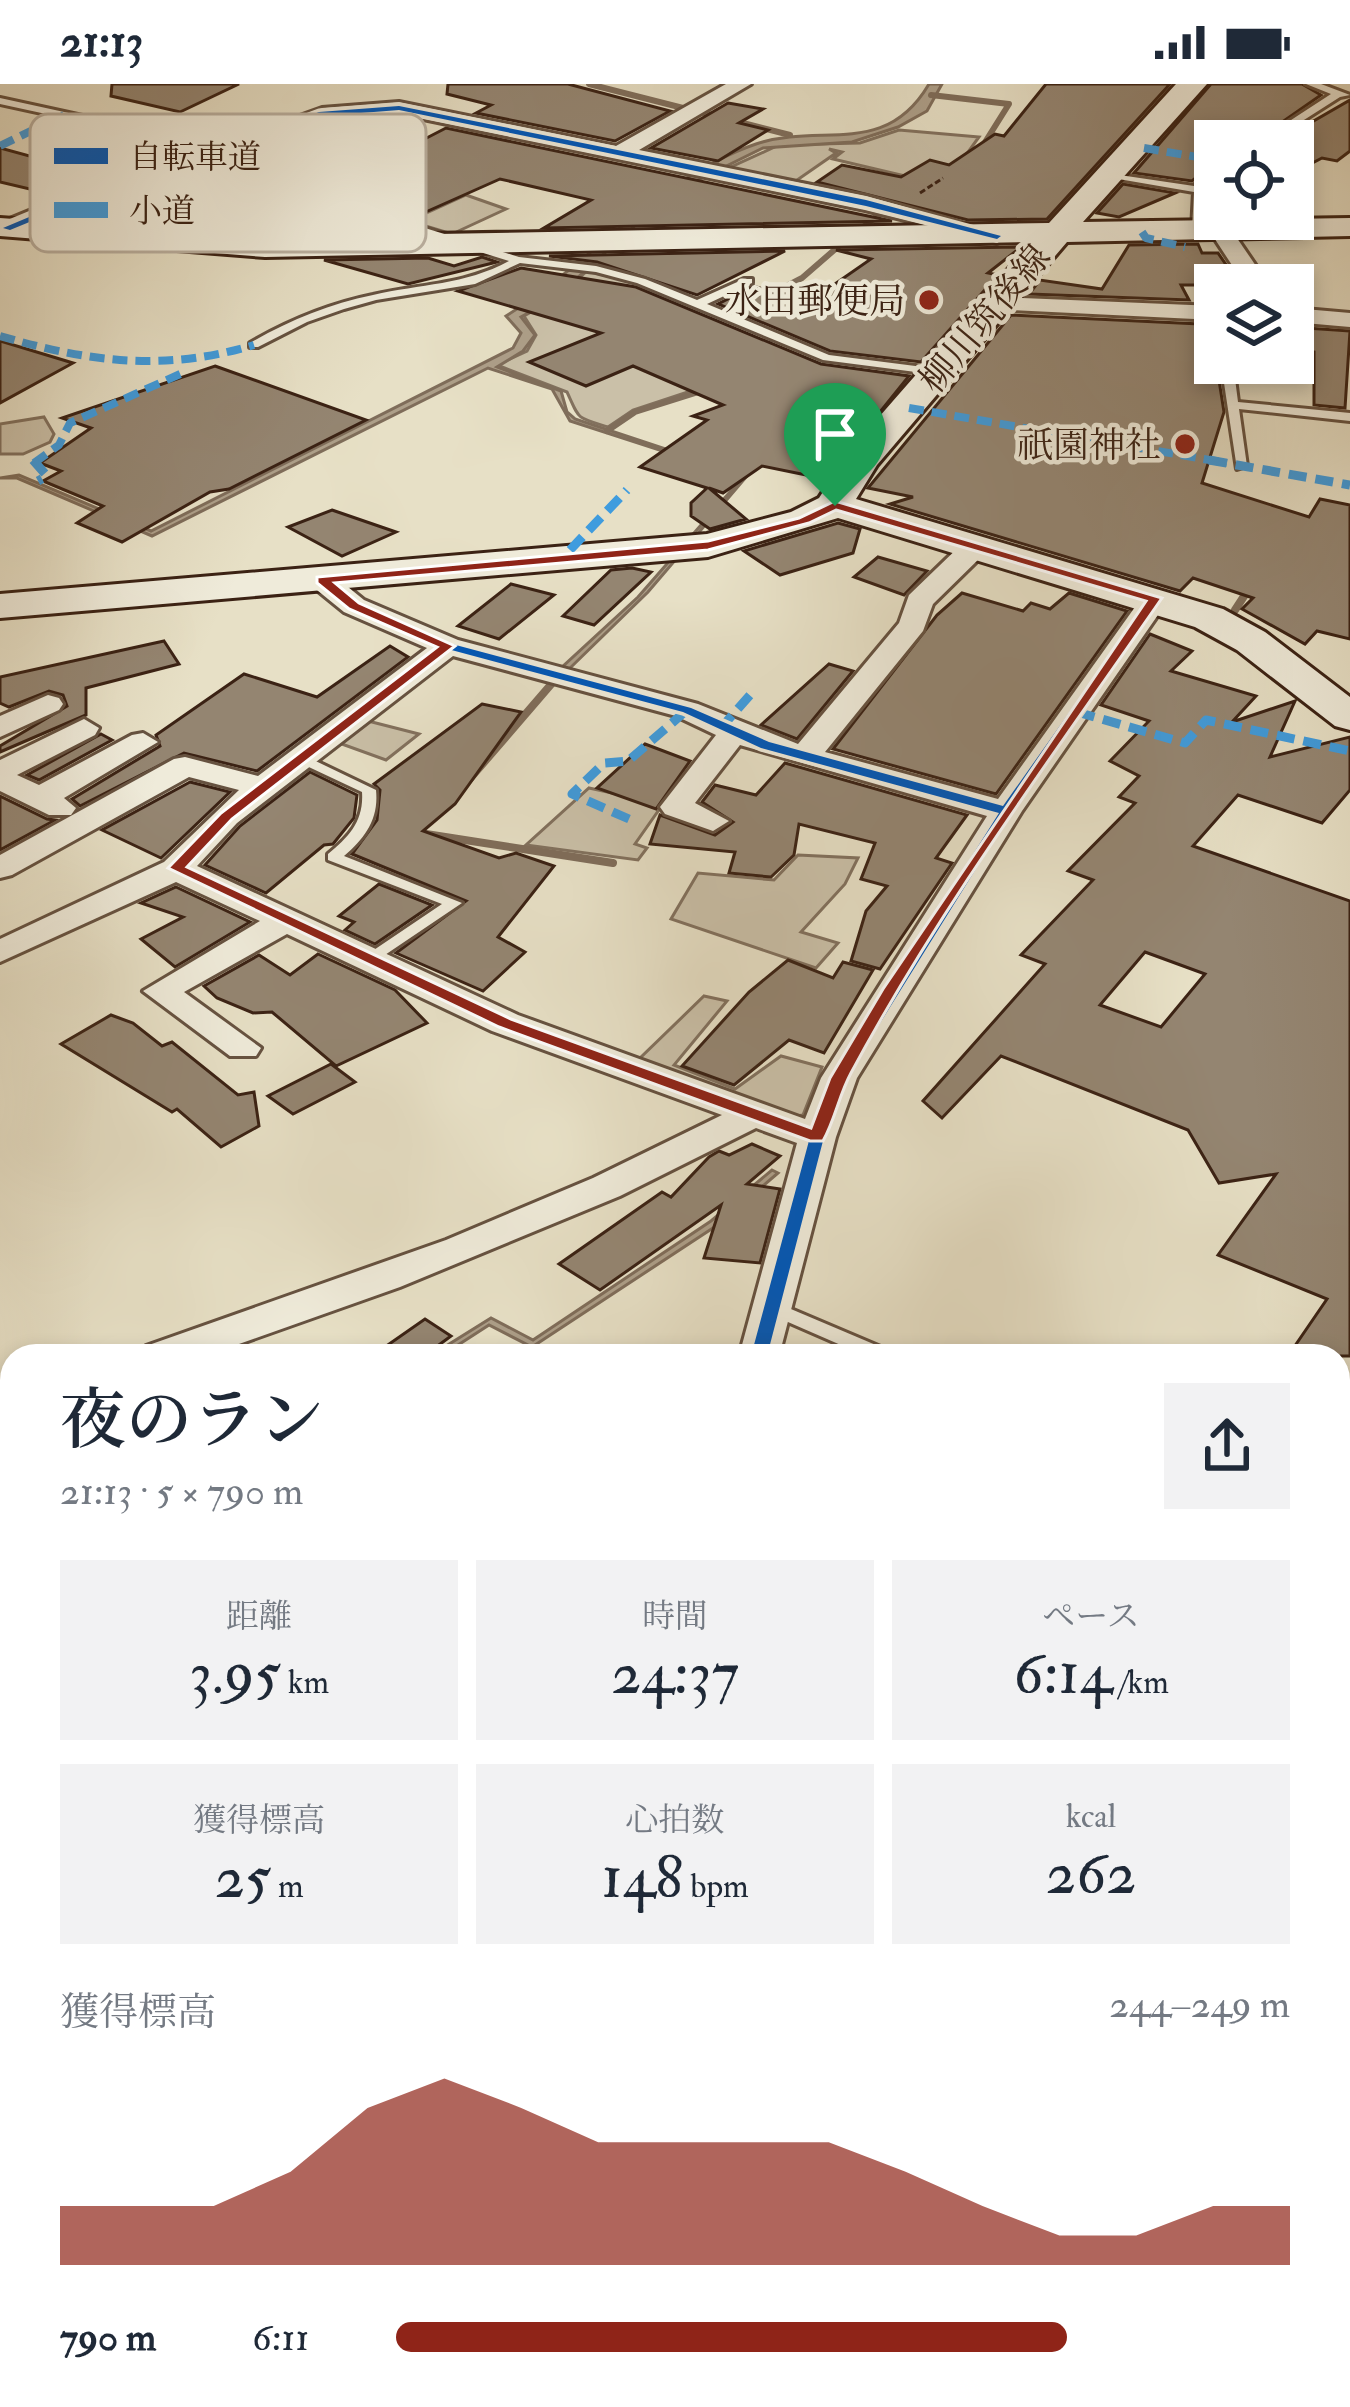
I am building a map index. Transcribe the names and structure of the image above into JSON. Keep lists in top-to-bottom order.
{
  "streets": {
    "main road": ["柳川筑後線"]
  },
  "places": ["水田郵便局", "祇園神社"],
  "legend": ["自転車道", "小道"],
  "page": {
    "status": "21:13",
    "heading": ["夜のラン", "21:13 · 5 × 790 m"],
    "stats": [
      ["距離", "3.95 km"],
      ["時間", "24:37"],
      ["ペース", "6:14 /km"],
      ["獲得標高", "25 m"],
      ["心拍数", "148 bpm"],
      ["kcal", "262"]
    ],
    "chart": ["獲得標高", "244–249 m"],
    "list": [
      {
        "name": "790 m",
        "note": "6:11"
      }
    ]
  }
}
